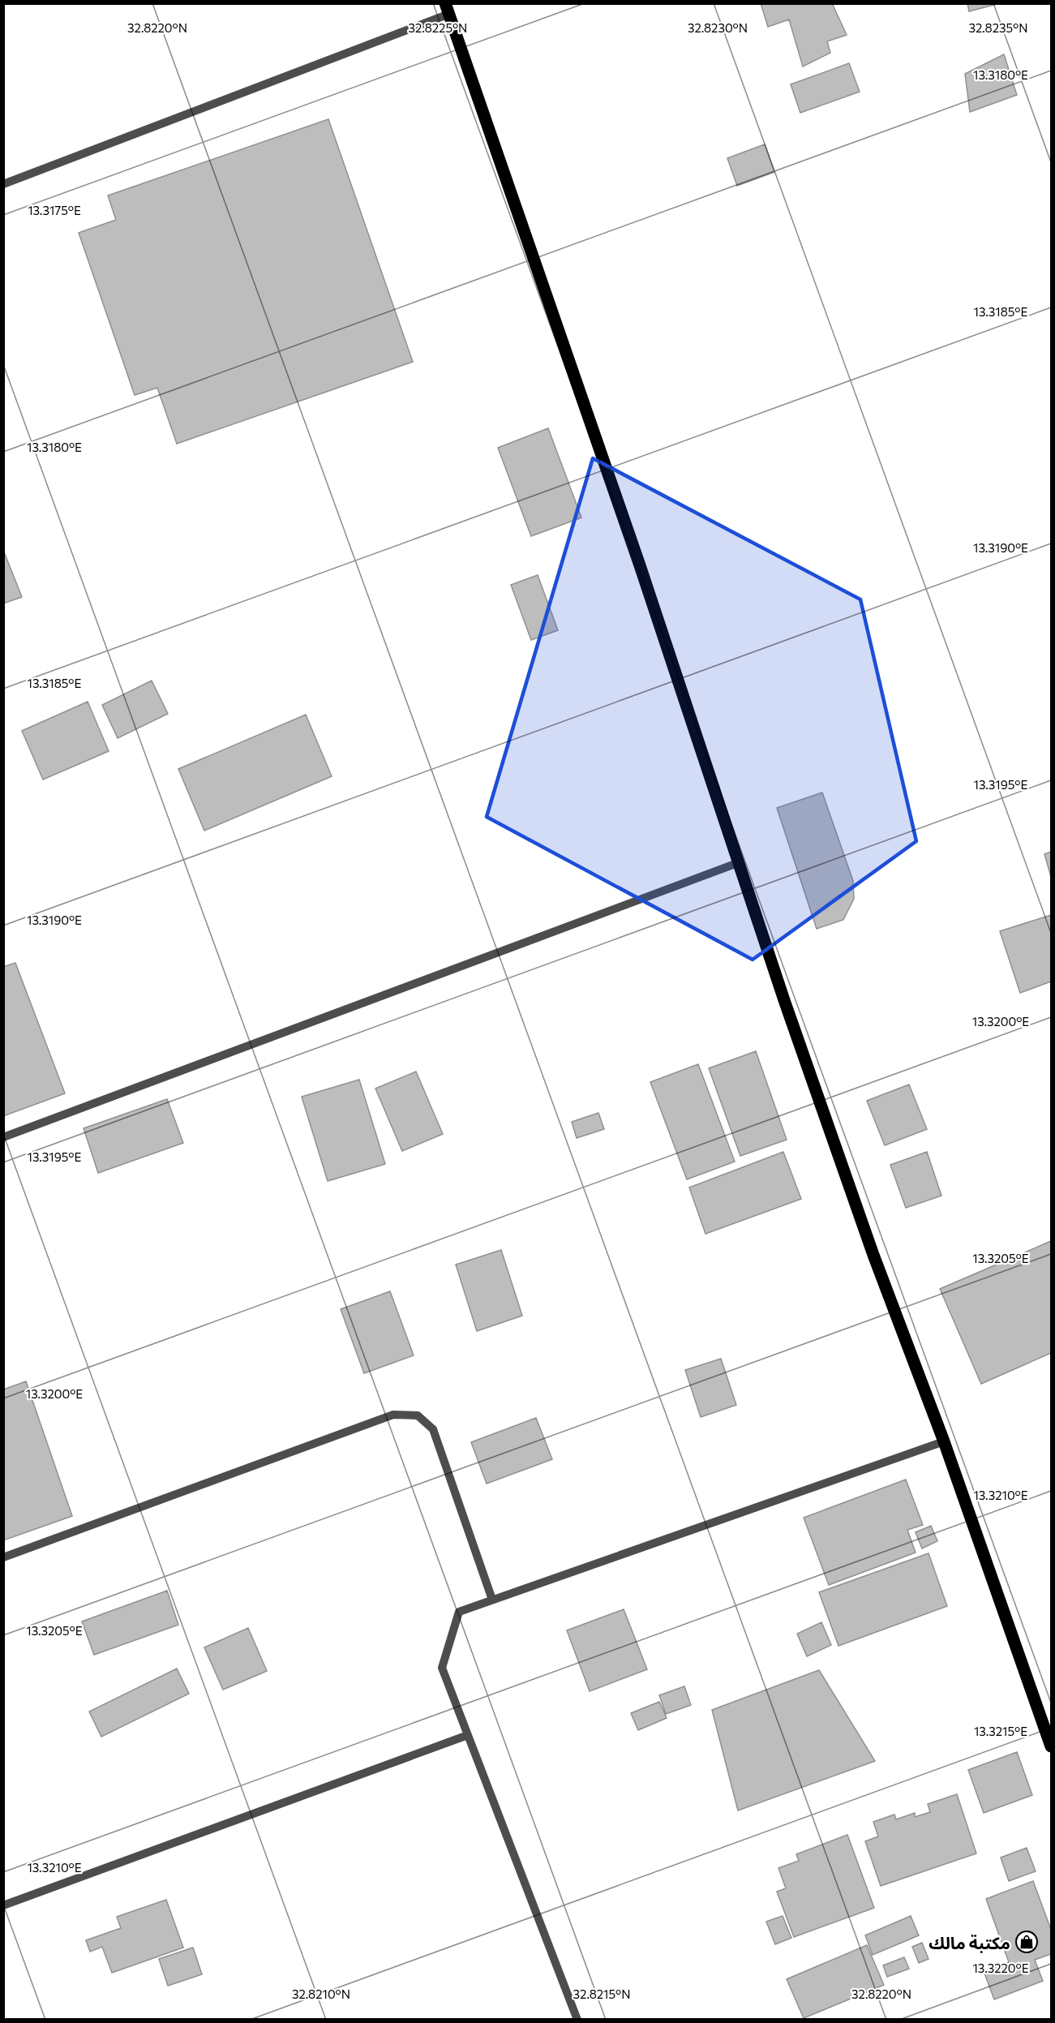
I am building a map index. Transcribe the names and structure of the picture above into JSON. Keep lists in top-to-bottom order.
{
  "places": {
    "shop": ["مكتبة مالك"]
  },
  "coordinates": [
    "32.8220°N",
    "32.8225°N",
    "32.8230°N",
    "32.8235°N",
    "13.3180°E",
    "13.3175°E",
    "13.3185°E",
    "13.3190°E",
    "13.3195°E",
    "13.3200°E",
    "13.3205°E",
    "13.3210°E",
    "13.3215°E",
    "13.3220°E",
    "32.8210°N",
    "32.8215°N"
  ]
}
